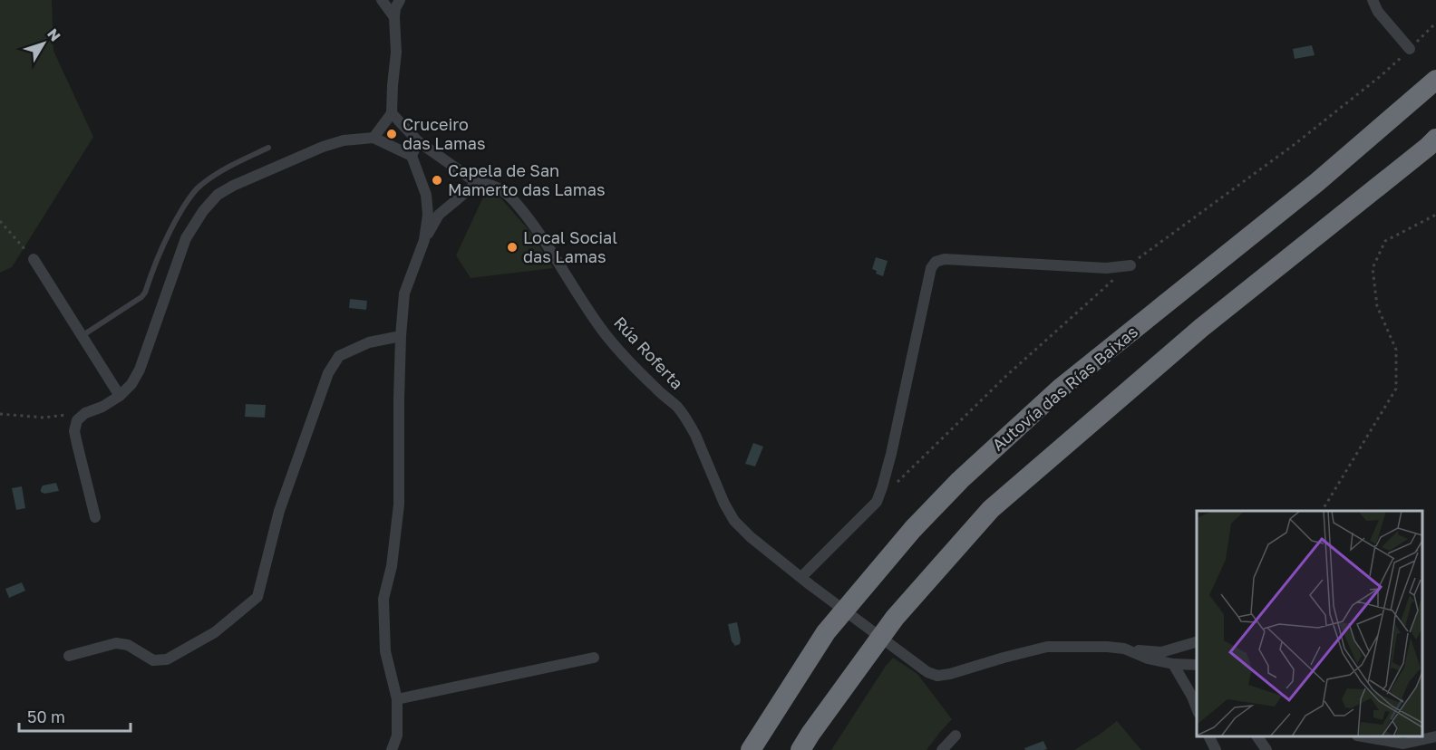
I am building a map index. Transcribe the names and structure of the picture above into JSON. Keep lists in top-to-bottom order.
{
  "streets": {
    "highway": ["Autovía das Rías Baixas"],
    "street": ["Rúa Roferta"]
  },
  "places": ["Cruceiro das Lamas", "Capela de San Mamerto das Lamas", "Local Social das Lamas"],
  "scale_bar": "50 m",
  "north": "top right"
}
